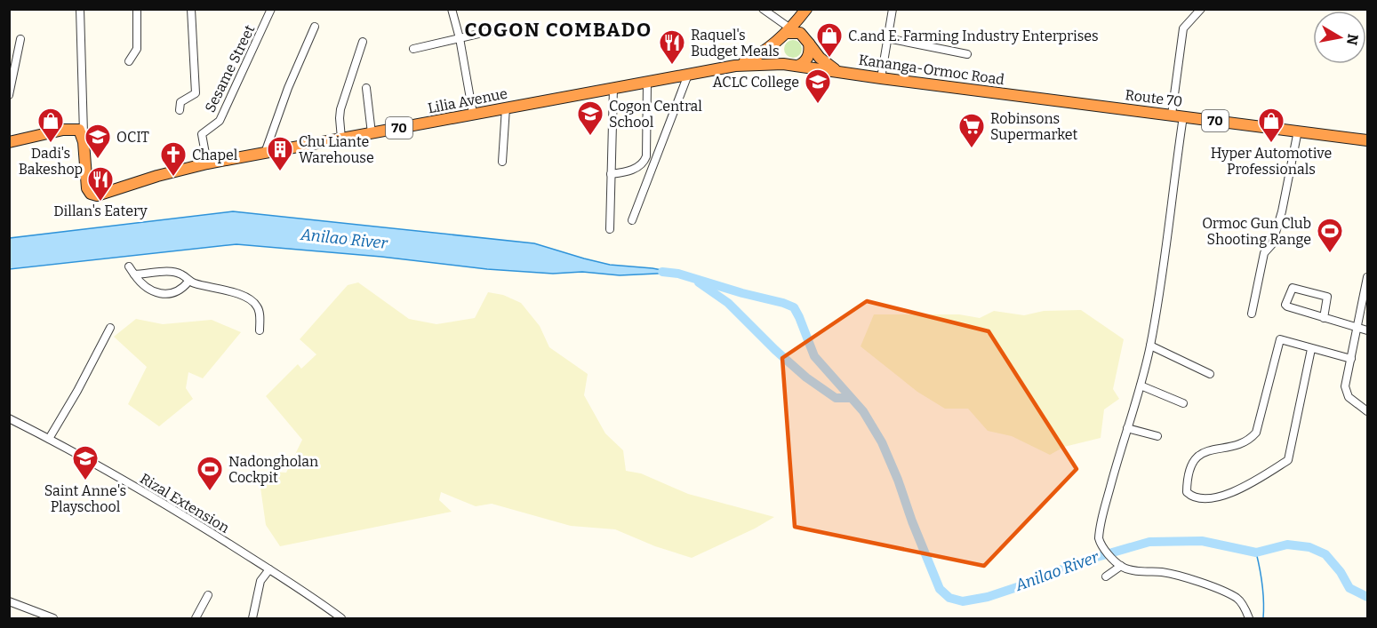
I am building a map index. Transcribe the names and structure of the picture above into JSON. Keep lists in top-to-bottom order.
{
  "streets": {
    "highway": [
      "Kananga-Ormoc Road",
      "Route 70",
      "Lilia Avenue",
      "70"
    ],
    "street": ["Sesame Street", "Rizal Extension"]
  },
  "crossings": [
    ["Sesame Street", "Lilia Avenue"],
    ["Kananga-Ormoc Road", "Route 70"],
    ["Kananga-Ormoc Road", "70"],
    ["Lilia Avenue", "70"]
  ],
  "districts": ["COGON COMBADO"],
  "water": ["Anilao River"],
  "places": {
    "shop": ["C.and E. Farming Industry Enterprises", "Dadi's Bakeshop", "Hyper Automotive Professionals"],
    "restaurant": ["Raquel's Budget Meals", "Dillan's Eatery"],
    "school or university": [
      "ACLC College",
      "Cogon Central School",
      "OCIT",
      "Saint Anne's Playschool"
    ],
    "supermarket": ["Robinsons Supermarket"],
    "building": ["Chu Liante Warehouse"],
    "church": ["Chapel"],
    "sports": ["Ormoc Gun Club Shooting Range", "Nadongholan Cockpit"]
  },
  "north": "right"
}
